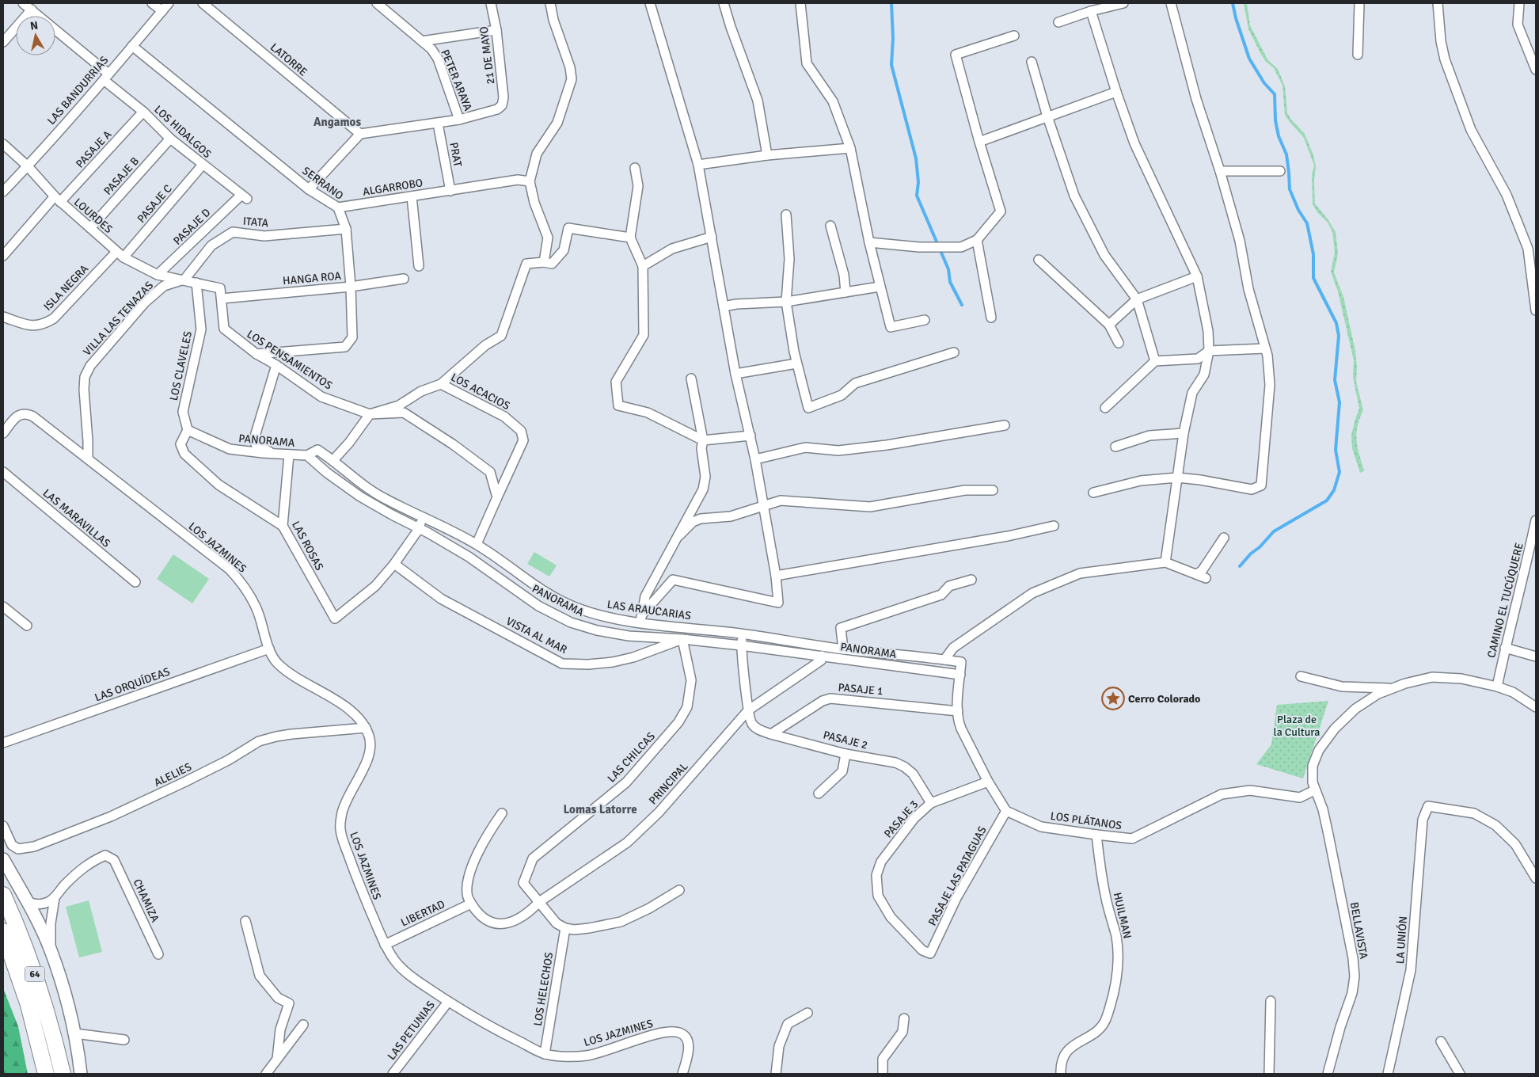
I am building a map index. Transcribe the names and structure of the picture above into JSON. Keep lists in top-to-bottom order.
{
  "streets": {
    "highway": ["64"],
    "street": [
      "21 DE MAYO",
      "LATORRE",
      "PETER ARAYA",
      "LAS BANDURRIAS",
      "LOS HIDALGOS",
      "PASAJE A",
      "PRAT",
      "PASAJE B",
      "SERRANO",
      "ALGARROBO",
      "PASAJE C",
      "LOURDES",
      "ITATA",
      "PASAJE D",
      "HANGA ROA",
      "ISLA NEGRA",
      "VILLA LAS TENAZAS",
      "LOS PENSAMIENTOS",
      "LOS CLAVELES",
      "LOS ACACIOS",
      "PANORAMA",
      "LAS MARAVILLAS",
      "LAS ROSAS",
      "LOS JAZMINES",
      "CAMINO EL TUCÚQUERE",
      "LAS ARAUCARIAS",
      "VISTA AL MAR",
      "LAS ORQUÍDEAS",
      "PASAJE 1",
      "PASAJE 2",
      "LAS CHILCAS",
      "ALELIES",
      "PRINCIPAL",
      "PASAJE 3",
      "LOS PLÁTANOS",
      "PASAJE LAS PATAGUAS",
      "CHAMIZA",
      "LIBERTAD",
      "HUILMAN",
      "BELLAVISTA",
      "LA UNIÓN",
      "LOS HELECHOS",
      "LAS PETUNIAS"
    ]
  },
  "crossings": [
    ["21 DE MAYO", "PETER ARAYA"],
    ["LAS BANDURRIAS", "LOS HIDALGOS"],
    ["LAS BANDURRIAS", "SERRANO"],
    ["LAS BANDURRIAS", "LOURDES"],
    ["LOS HIDALGOS", "PASAJE A"],
    ["LOS HIDALGOS", "PASAJE B"],
    ["LOS HIDALGOS", "PASAJE C"],
    ["LOS HIDALGOS", "PASAJE D"],
    ["PASAJE A", "LOURDES"],
    ["PRAT", "ALGARROBO"],
    ["PASAJE B", "LOURDES"],
    ["SERRANO", "ALGARROBO"],
    ["SERRANO", "ITATA"],
    ["SERRANO", "HANGA ROA"],
    ["SERRANO", "LOS PENSAMIENTOS"],
    ["PASAJE C", "LOURDES"],
    ["PASAJE C", "ISLA NEGRA"],
    ["LOURDES", "ITATA"],
    ["LOURDES", "PASAJE D"],
    ["LOURDES", "ISLA NEGRA"],
    ["LOURDES", "VILLA LAS TENAZAS"],
    ["ITATA", "VILLA LAS TENAZAS"],
    ["HANGA ROA", "LOS PENSAMIENTOS"],
    ["VILLA LAS TENAZAS", "LOS JAZMINES"],
    ["LOS PENSAMIENTOS", "LOS ACACIOS"],
    ["LOS CLAVELES", "PANORAMA"],
    ["PANORAMA", "LAS ROSAS"],
    ["PANORAMA", "LAS ARAUCARIAS"],
    ["PANORAMA", "VISTA AL MAR"],
    ["PANORAMA", "LAS CHILCAS"],
    ["PANORAMA", "PRINCIPAL"],
    ["LAS ROSAS", "VISTA AL MAR"],
    ["LOS JAZMINES", "LAS ORQUÍDEAS"],
    ["LOS JAZMINES", "ALELIES"],
    ["LOS JAZMINES", "LIBERTAD"],
    ["LOS JAZMINES", "LOS HELECHOS"],
    ["LOS JAZMINES", "LAS PETUNIAS"],
    ["VISTA AL MAR", "LAS CHILCAS"],
    ["PASAJE 1", "PASAJE 2"],
    ["PASAJE 2", "PRINCIPAL"],
    ["PASAJE 2", "PASAJE 3"],
    ["LAS CHILCAS", "PRINCIPAL"],
    ["PRINCIPAL", "LIBERTAD"],
    ["PASAJE 3", "PASAJE LAS PATAGUAS"],
    ["LOS PLÁTANOS", "PASAJE LAS PATAGUAS"],
    ["LOS PLÁTANOS", "HUILMAN"],
    ["LOS PLÁTANOS", "BELLAVISTA"]
  ],
  "districts": ["Angamos", "Lomas Latorre"],
  "parks": ["Plaza de la Cultura"],
  "places": {
    "place": ["Cerro Colorado"]
  },
  "north": "top"
}
